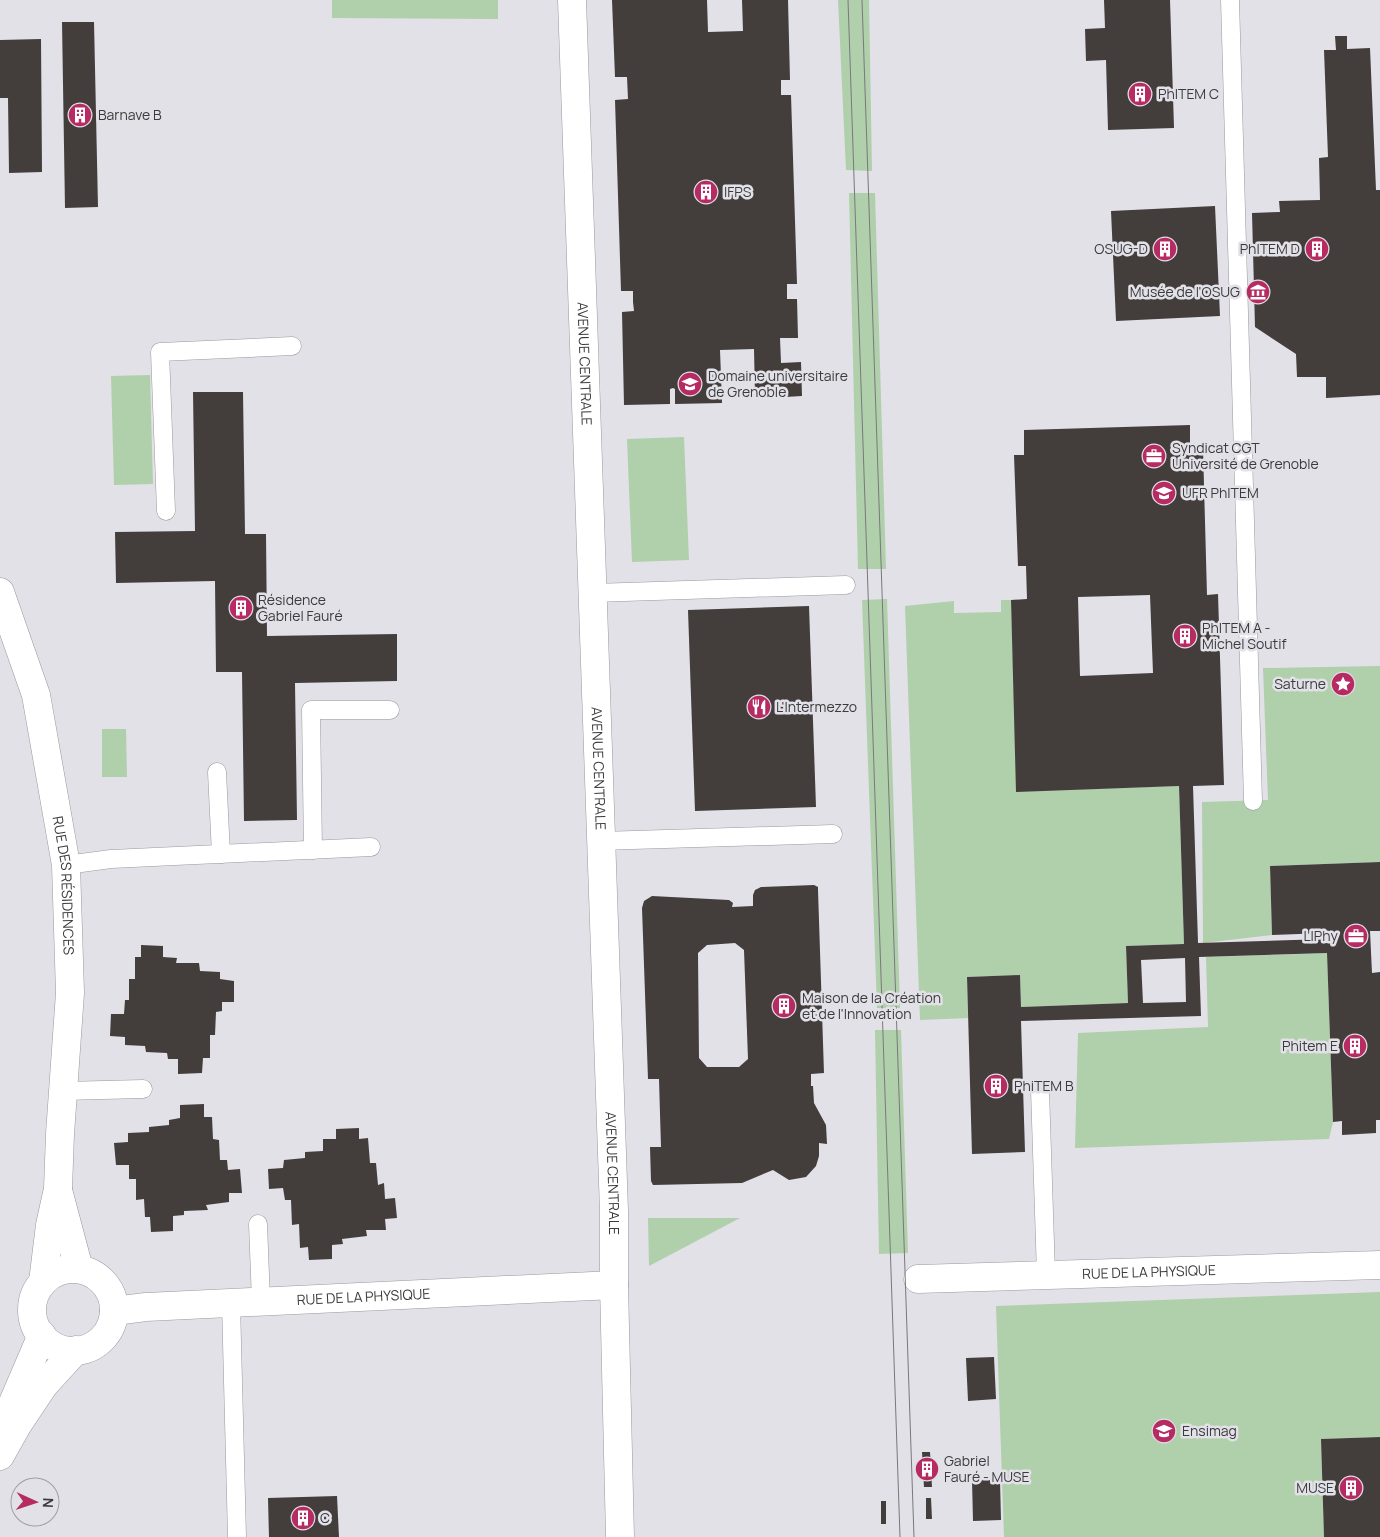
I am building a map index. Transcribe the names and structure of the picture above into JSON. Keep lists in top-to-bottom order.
{
  "streets": {
    "street": ["AVENUE CENTRALE", "RUE DES RÉSIDENCES", "RUE DE LA PHYSIQUE"]
  },
  "crossings": [
    ["AVENUE CENTRALE", "RUE DE LA PHYSIQUE"],
    ["RUE DES RÉSIDENCES", "RUE DE LA PHYSIQUE"]
  ],
  "places": {
    "building": [
      "PhITEM C",
      "Barnave B",
      "IFPS",
      "OSUG-D",
      "PhITEM D",
      "Résidence Gabriel Fauré",
      "PhITEM A - Michel Soutif",
      "Maison de la Création et de l'Innovation",
      "Phitem E",
      "PhiTEM B",
      "Gabriel Fauré - MUSE",
      "MUSE",
      "C"
    ],
    "museum": ["Musée de l'OSUG"],
    "school or university": ["Domaine universitaire de Grenoble", "UFR PhITEM", "Ensimag"],
    "office": ["Syndicat CGT Université de Grenoble", "LIPhy"],
    "place": ["Saturne"],
    "restaurant": ["L'Intermezzo"]
  },
  "north": "right"
}
